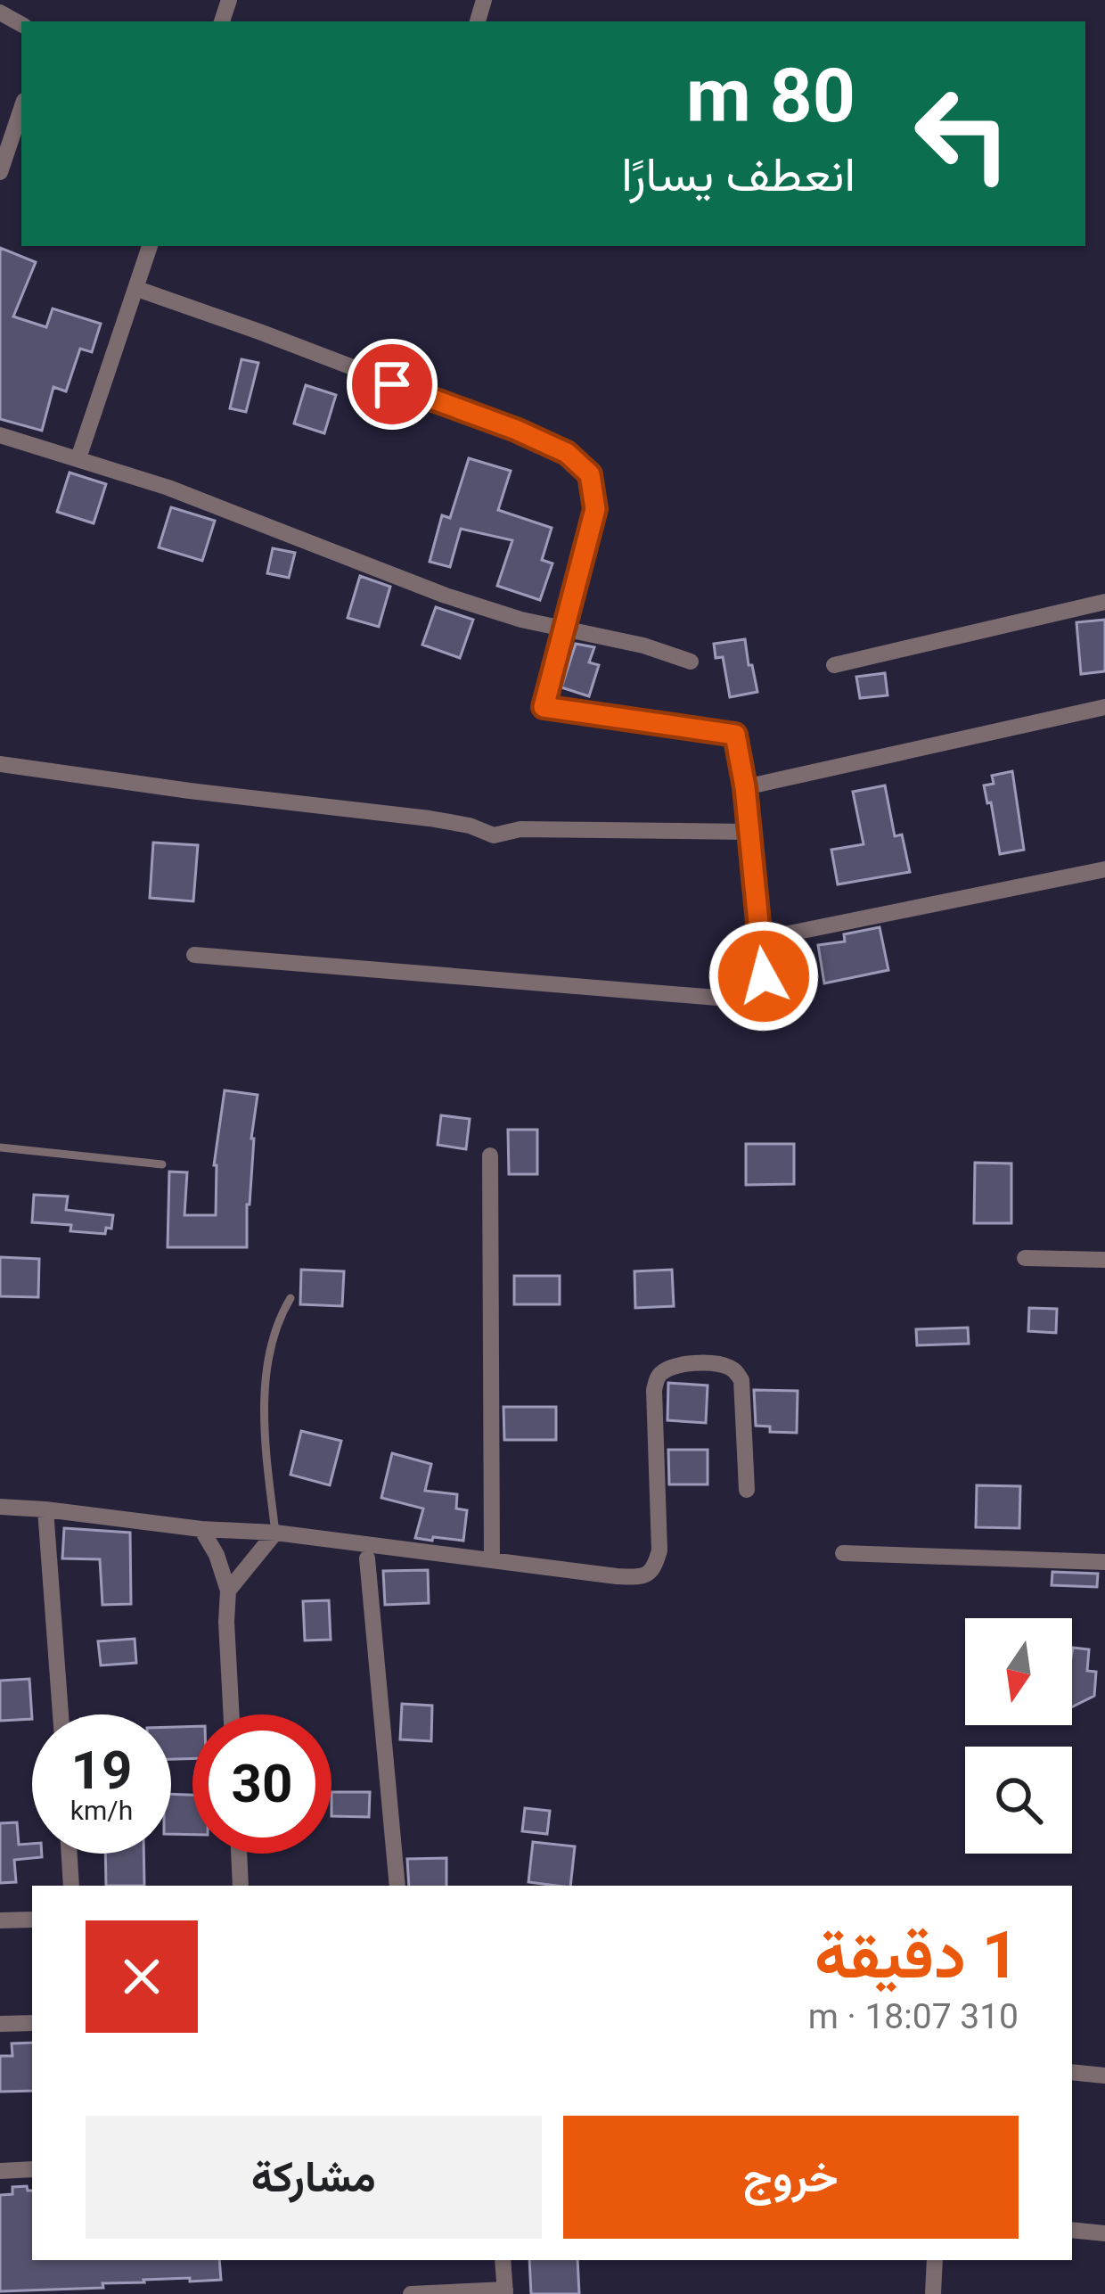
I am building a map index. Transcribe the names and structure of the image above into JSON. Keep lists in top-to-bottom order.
{
  "north": "bottom",
  "page": {
    "turn": ["80 m", "انعطف يسارًا"],
    "speed": "19 km/h",
    "limit": "30",
    "heading": ["1 دقيقة", "310 m · 18:07"],
    "buttons": ["خروج", "مشاركة"]
  }
}
